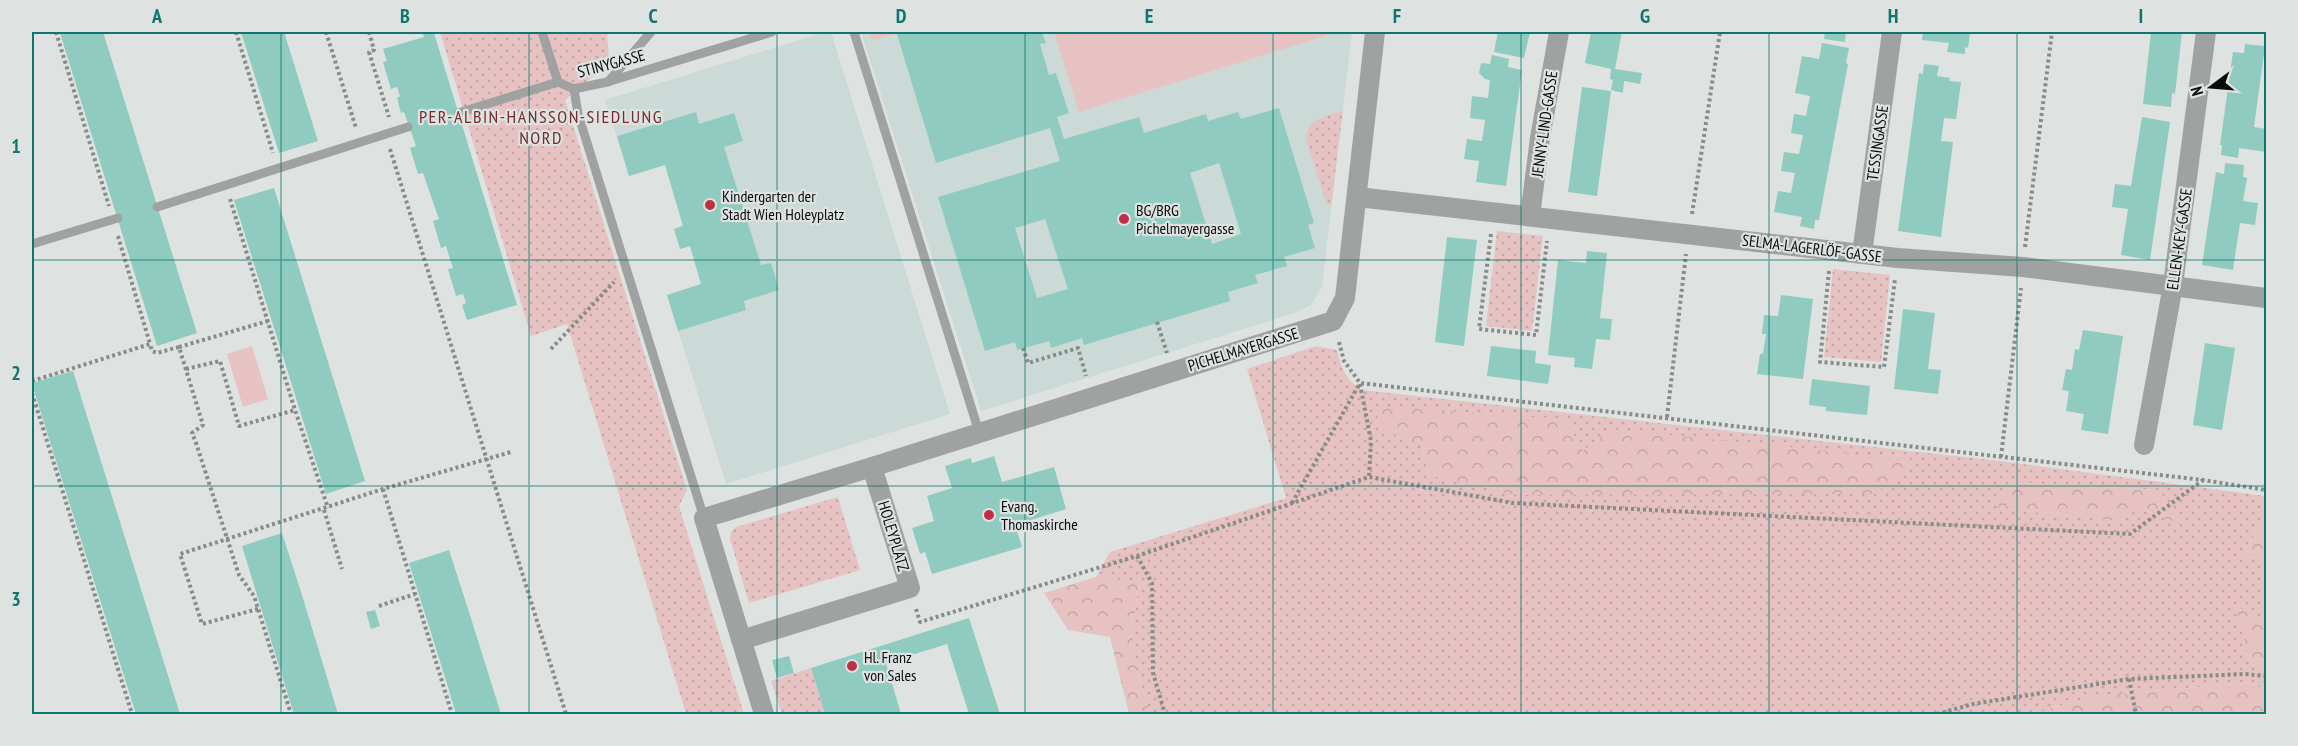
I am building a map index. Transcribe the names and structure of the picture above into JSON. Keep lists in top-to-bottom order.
{
  "streets": {
    "street": [
      "JENNY-LIND-GASSE",
      "TESSINGASSE",
      "ELLEN-KEY-GASSE",
      "SELMA-LAGERLÖF-GASSE",
      "PICHELMAYERGASSE",
      "HOLEYPLATZ"
    ],
    "lane": ["STINYGASSE"]
  },
  "crossings": [
    ["JENNY-LIND-GASSE", "SELMA-LAGERLÖF-GASSE"],
    ["TESSINGASSE", "SELMA-LAGERLÖF-GASSE"],
    ["ELLEN-KEY-GASSE", "SELMA-LAGERLÖF-GASSE"],
    ["PICHELMAYERGASSE", "HOLEYPLATZ"]
  ],
  "districts": ["PER-ALBIN-HANSSON-SIEDLUNG NORD"],
  "places": [
    "Kindergarten der Stadt Wien Holeyplatz",
    "BG/BRG Pichelmayergasse",
    "Evang. Thomaskirche",
    "Hl. Franz von Sales"
  ],
  "north": "left",
  "grid": {
    "columns": [
      "A",
      "B",
      "C",
      "D",
      "E",
      "F",
      "G",
      "H",
      "I"
    ],
    "rows": ["1", "2", "3"]
  }
}
